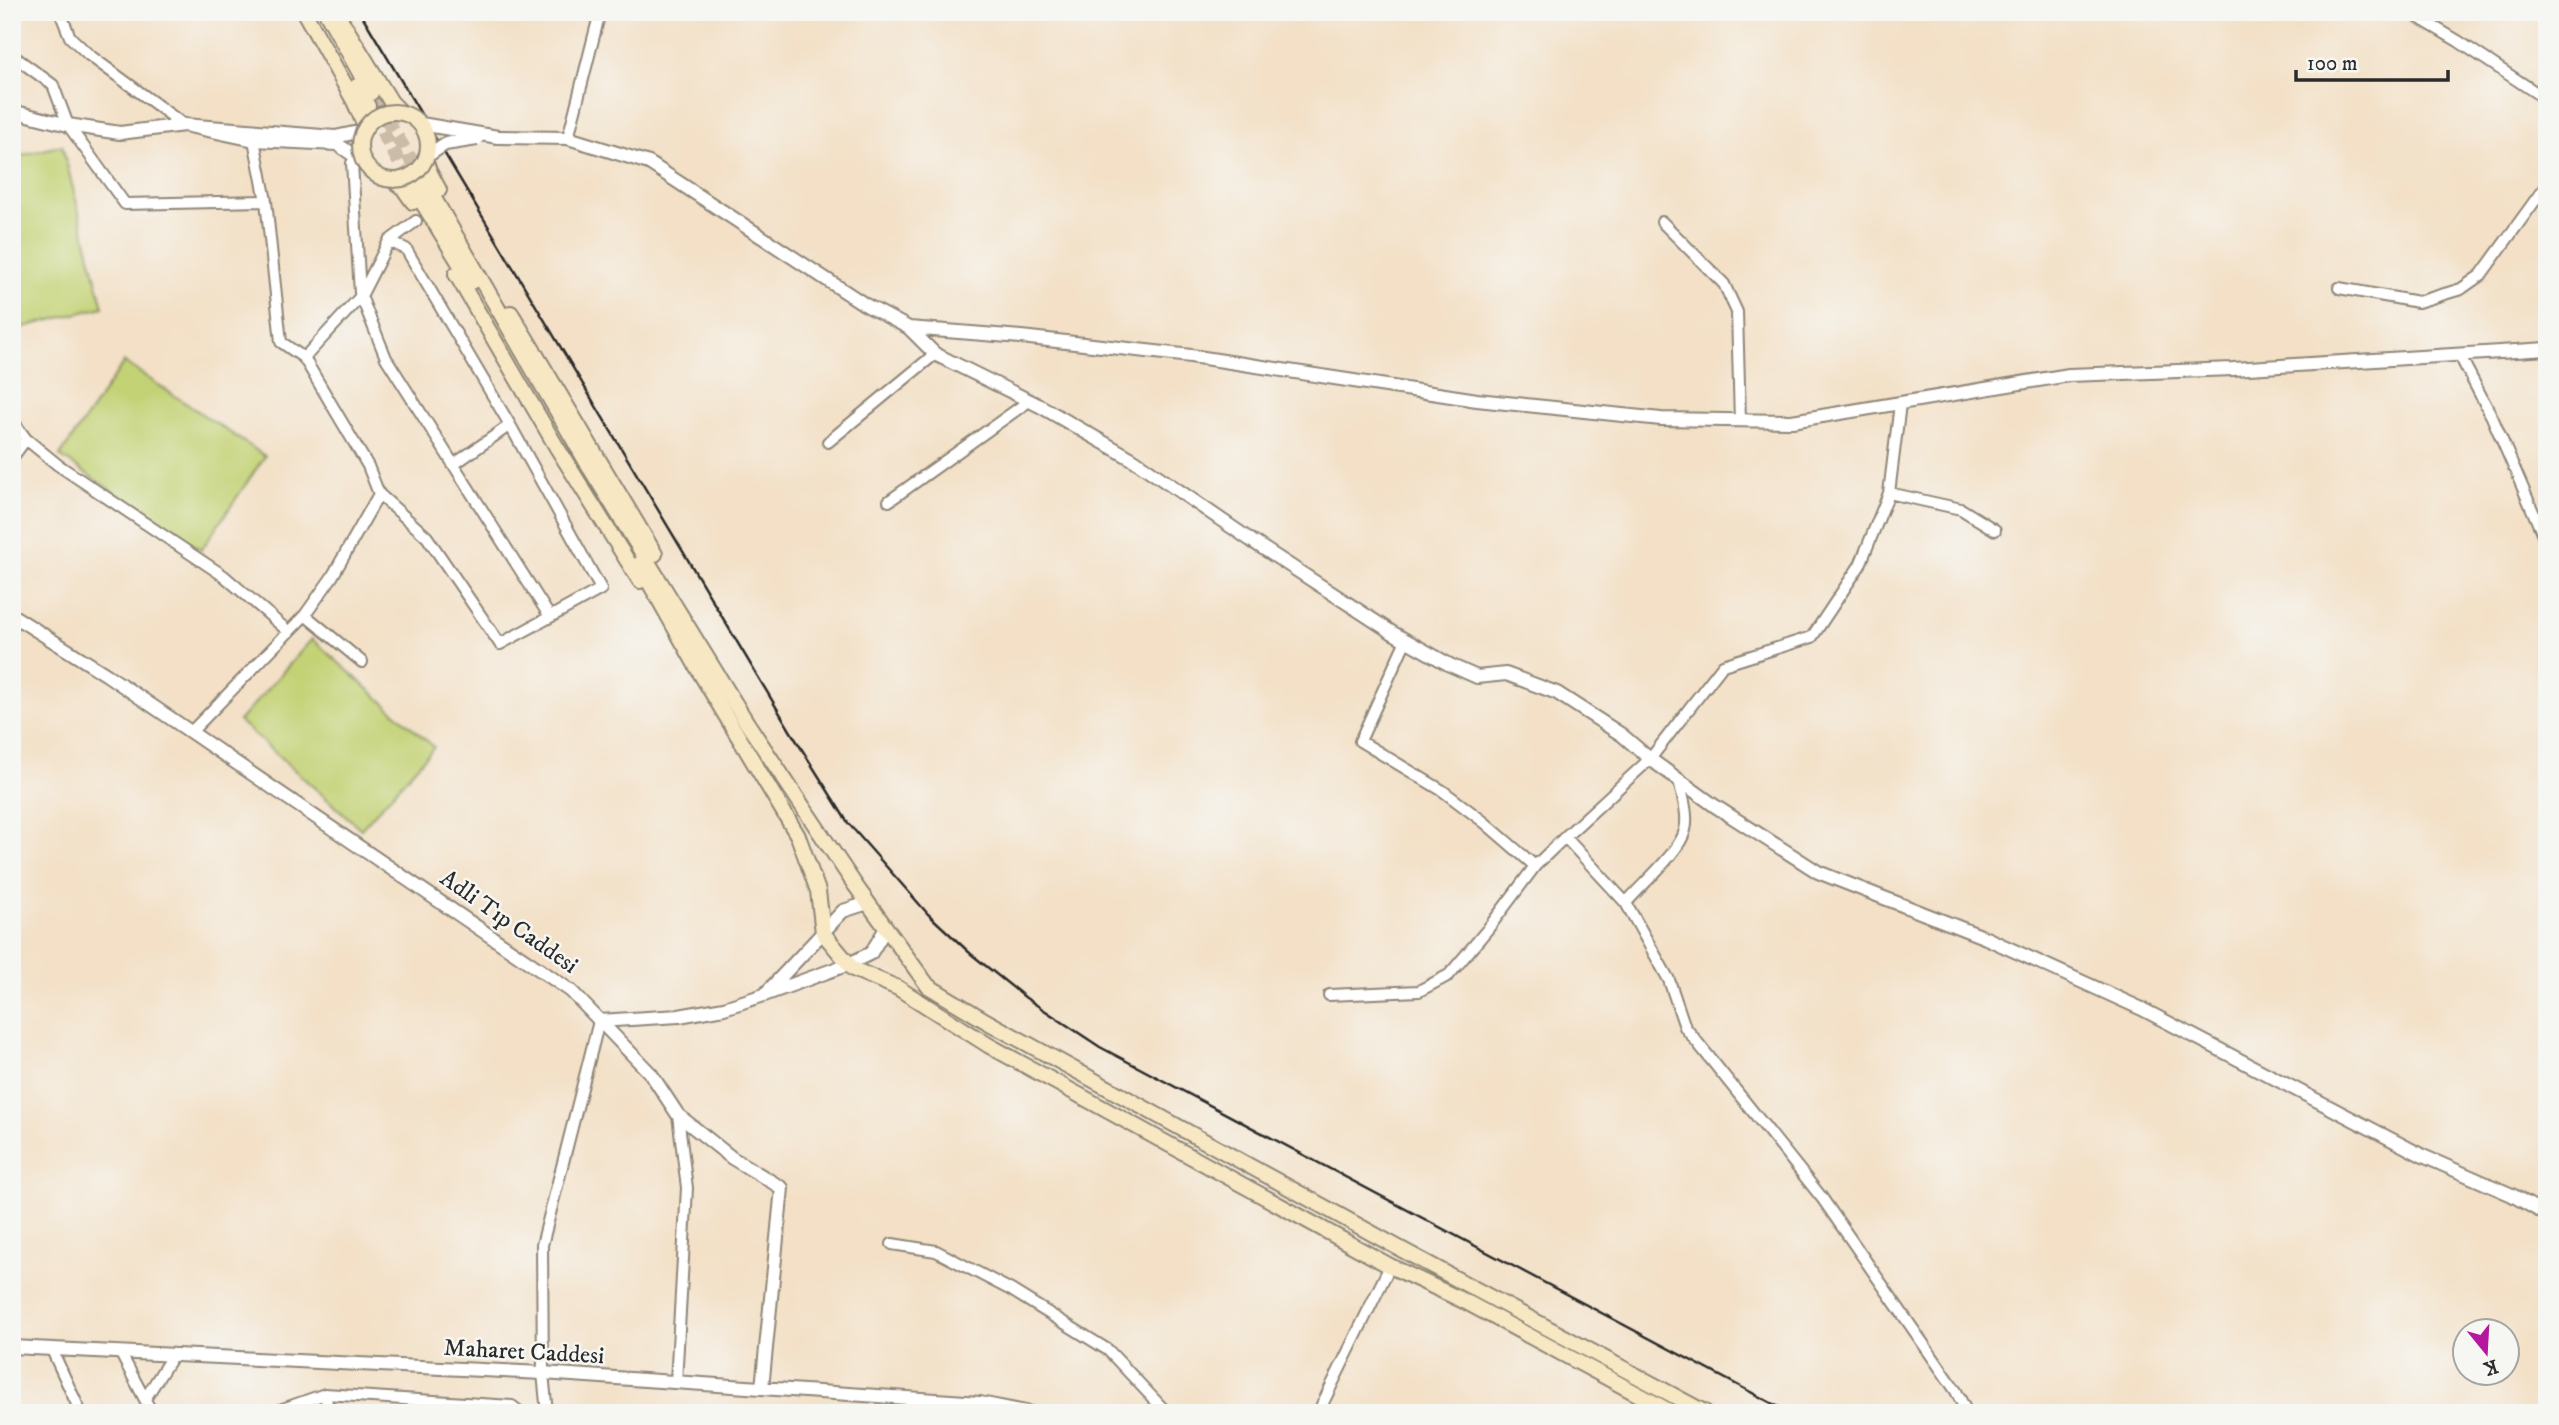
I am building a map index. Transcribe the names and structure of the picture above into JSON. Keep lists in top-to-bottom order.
{
  "streets": {
    "street": ["Adli Tıp Caddesi", "Maharet Caddesi"]
  },
  "crossings": [
    ["Adli Tıp Caddesi", "Maharet Caddesi"]
  ],
  "scale_bar": "100 m",
  "north": "bottom"
}
